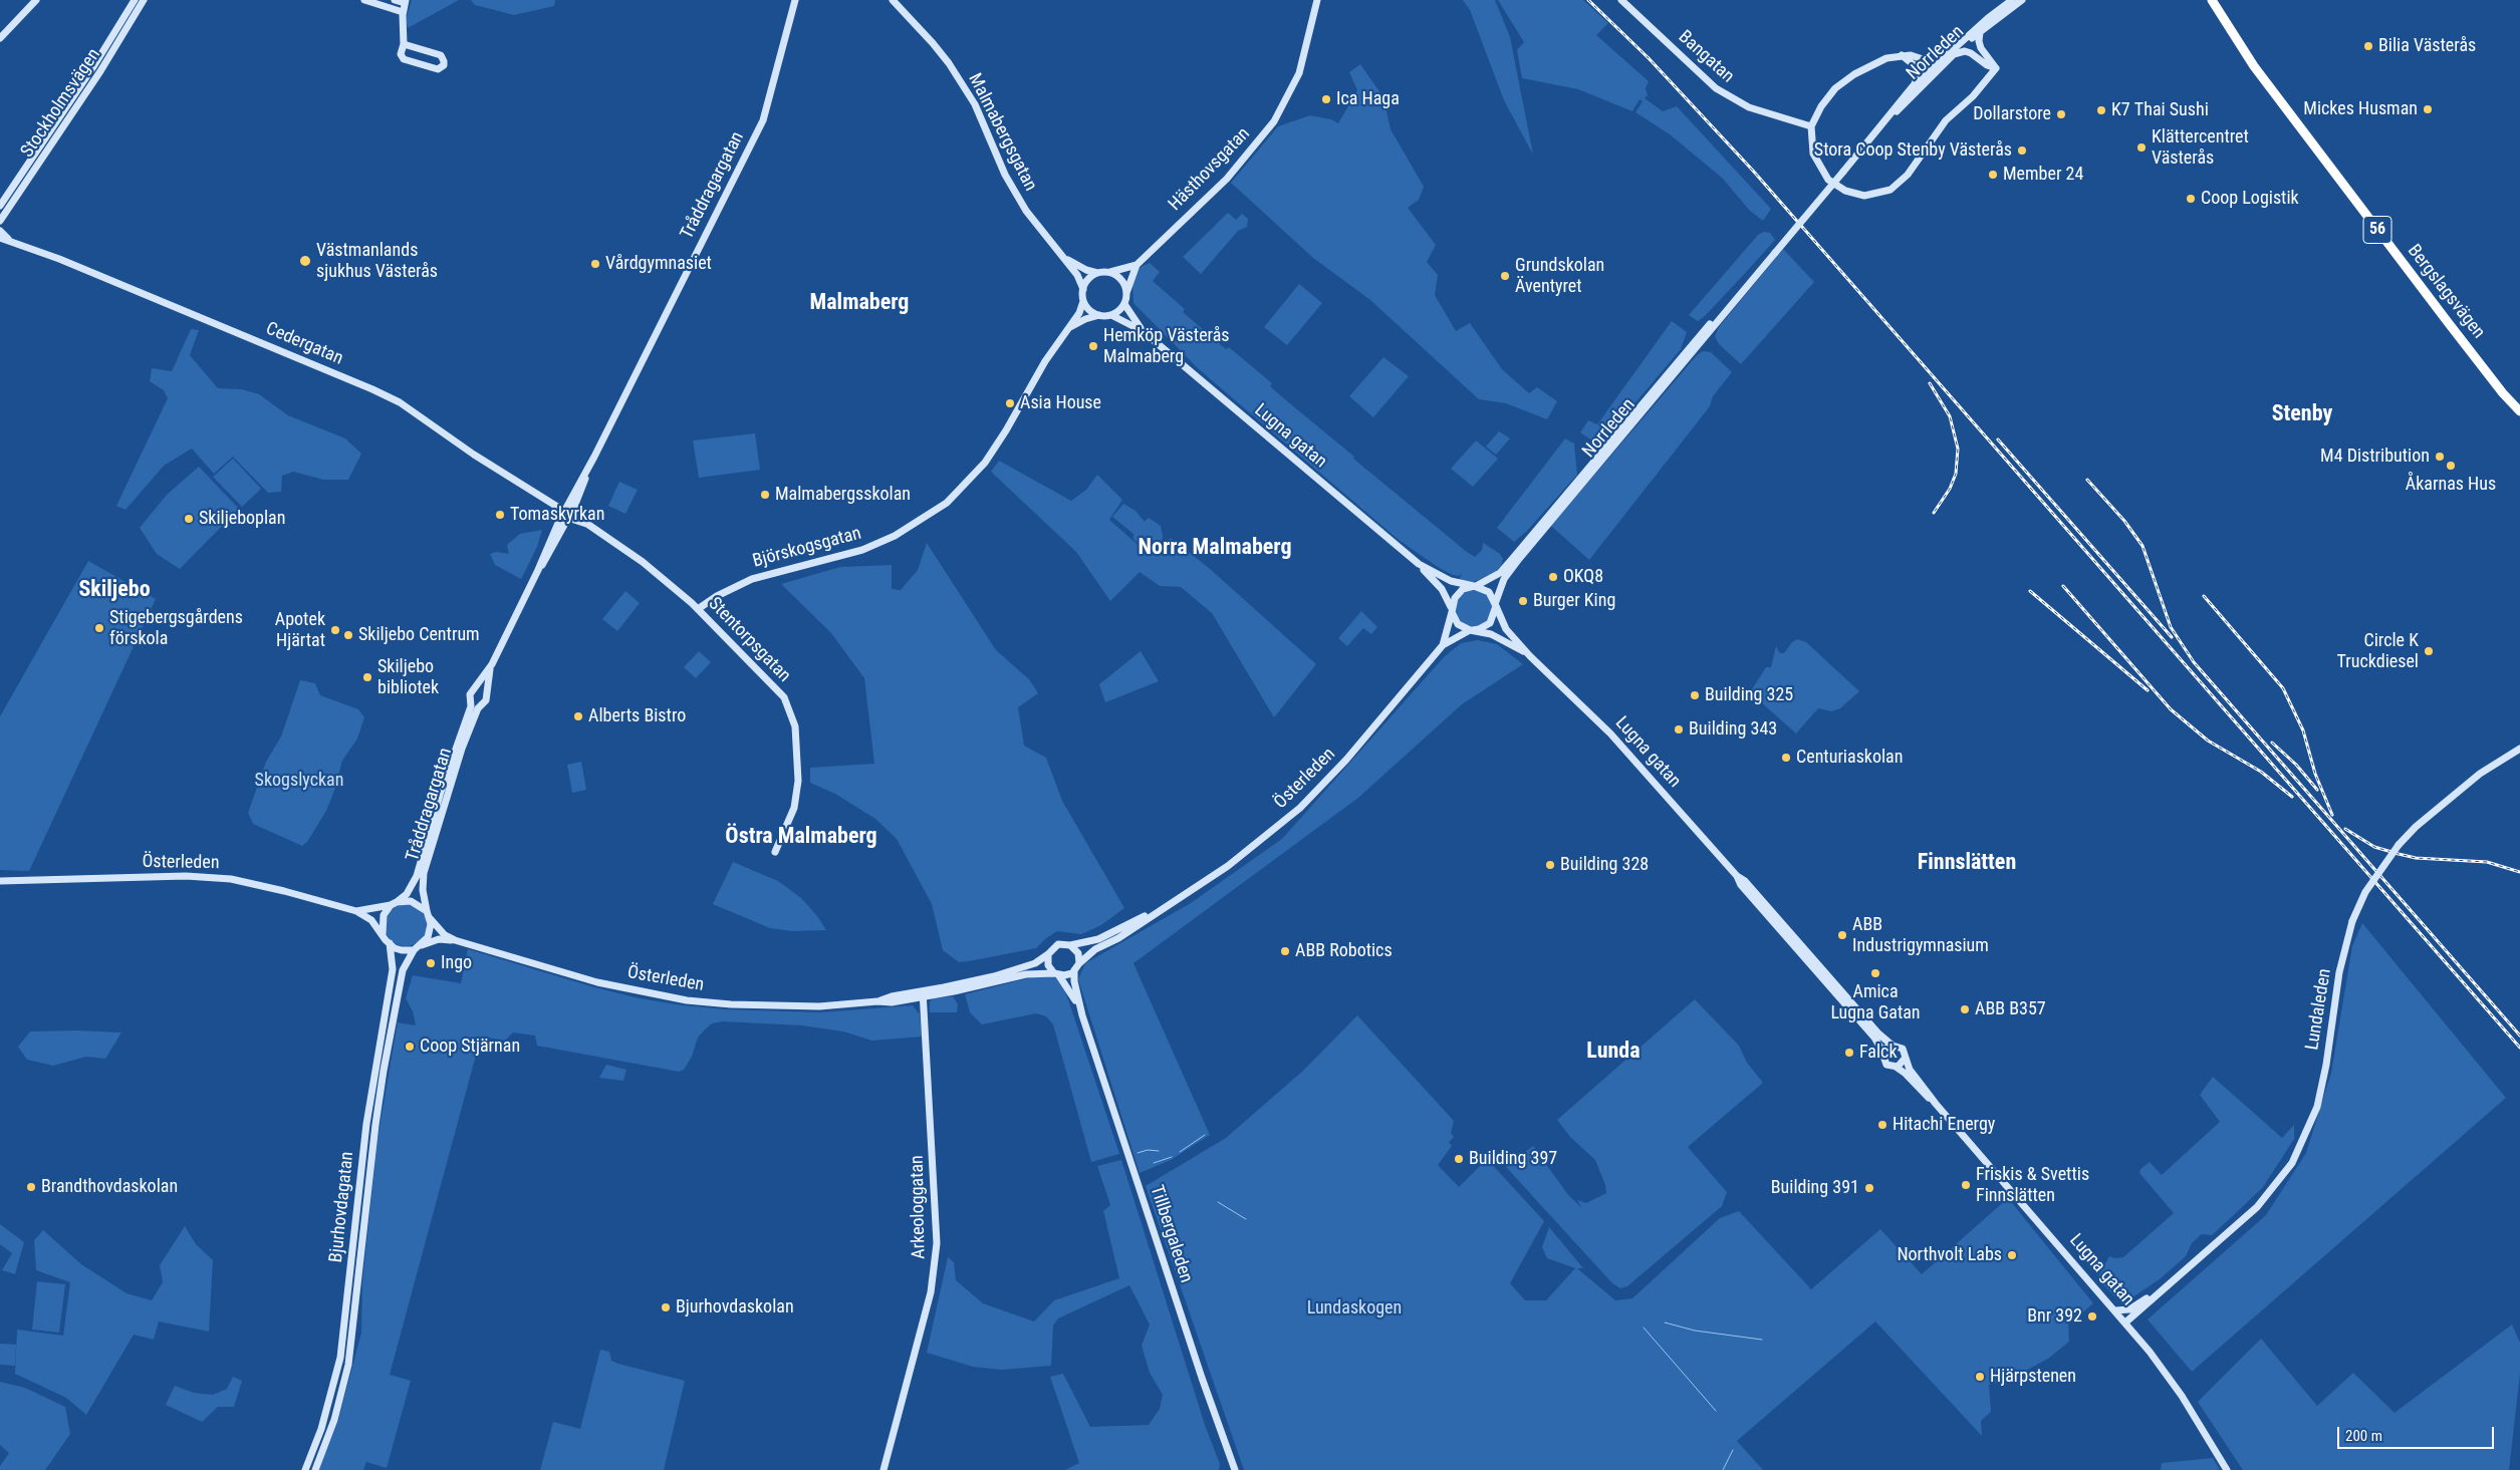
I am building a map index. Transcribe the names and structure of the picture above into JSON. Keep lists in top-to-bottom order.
{
  "streets": {
    "highway": ["56", "Bergslagsvägen"],
    "main road": [
      "Norrleden",
      "Bangatan",
      "Stockholmsvägen",
      "Malmabergsgatan",
      "Hästhovsgatan",
      "Tråddragargatan",
      "Cedergatan",
      "Lugna gatan",
      "Björskogsgatan",
      "Stentorpsgatan",
      "Österleden",
      "Lundaleden",
      "Bjurhovdagatan",
      "Arkeologgatan",
      "Tillbergaleden"
    ]
  },
  "crossings": [
    ["Norrleden", "Lugna gatan"],
    ["Norrleden", "Österleden"],
    ["Malmabergsgatan", "Hästhovsgatan"],
    ["Malmabergsgatan", "Lugna gatan"],
    ["Malmabergsgatan", "Björskogsgatan"],
    ["Hästhovsgatan", "Lugna gatan"],
    ["Hästhovsgatan", "Björskogsgatan"],
    ["Tråddragargatan", "Cedergatan"],
    ["Tråddragargatan", "Stentorpsgatan"],
    ["Tråddragargatan", "Österleden"],
    ["Tråddragargatan", "Bjurhovdagatan"],
    ["Cedergatan", "Stentorpsgatan"],
    ["Lugna gatan", "Björskogsgatan"],
    ["Lugna gatan", "Österleden"],
    ["Lugna gatan", "Lundaleden"],
    ["Björskogsgatan", "Stentorpsgatan"],
    ["Österleden", "Bjurhovdagatan"],
    ["Österleden", "Arkeologgatan"],
    ["Österleden", "Tillbergaleden"]
  ],
  "districts": [
    "Malmaberg",
    "Stenby",
    "Norra Malmaberg",
    "Skiljebo",
    "Östra Malmaberg",
    "Finnslätten",
    "Lunda"
  ],
  "parks": ["Skogslyckan", "Lundaskogen"],
  "places": [
    "Bilia Västerås",
    "Ica Haga",
    "Mickes Husman",
    "K7 Thai Sushi",
    "Dollarstore",
    "Klättercentret Västerås",
    "Stora Coop Stenby Västerås",
    "Member 24",
    "Coop Logistik",
    "Västmanlands sjukhus Västerås",
    "Vårdgymnasiet",
    "Grundskolan Äventyret",
    "Hemköp Västerås Malmaberg",
    "Asia House",
    "M4 Distribution",
    "Åkarnas Hus",
    "Malmabergsskolan",
    "Tomaskyrkan",
    "Skiljeboplan",
    "OKQ8",
    "Burger King",
    "Stigebergsgårdens förskola",
    "Apotek Hjärtat",
    "Skiljebo Centrum",
    "Circle K Truckdiesel",
    "Skiljebo bibliotek",
    "Building 325",
    "Alberts Bistro",
    "Building 343",
    "Centuriaskolan",
    "Building 328",
    "ABB Industrigymnasium",
    "ABB Robotics",
    "Ingo",
    "Amica Lugna Gatan",
    "ABB B357",
    "Coop Stjärnan",
    "Falck",
    "Hitachi Energy",
    "Building 397",
    "Friskis & Svettis Finnslätten",
    "Brandthovdaskolan",
    "Building 391",
    "Northvolt Labs",
    "Bjurhovdaskolan",
    "Bnr 392",
    "Hjärpstenen"
  ],
  "scale_bar": "200 m"
}
